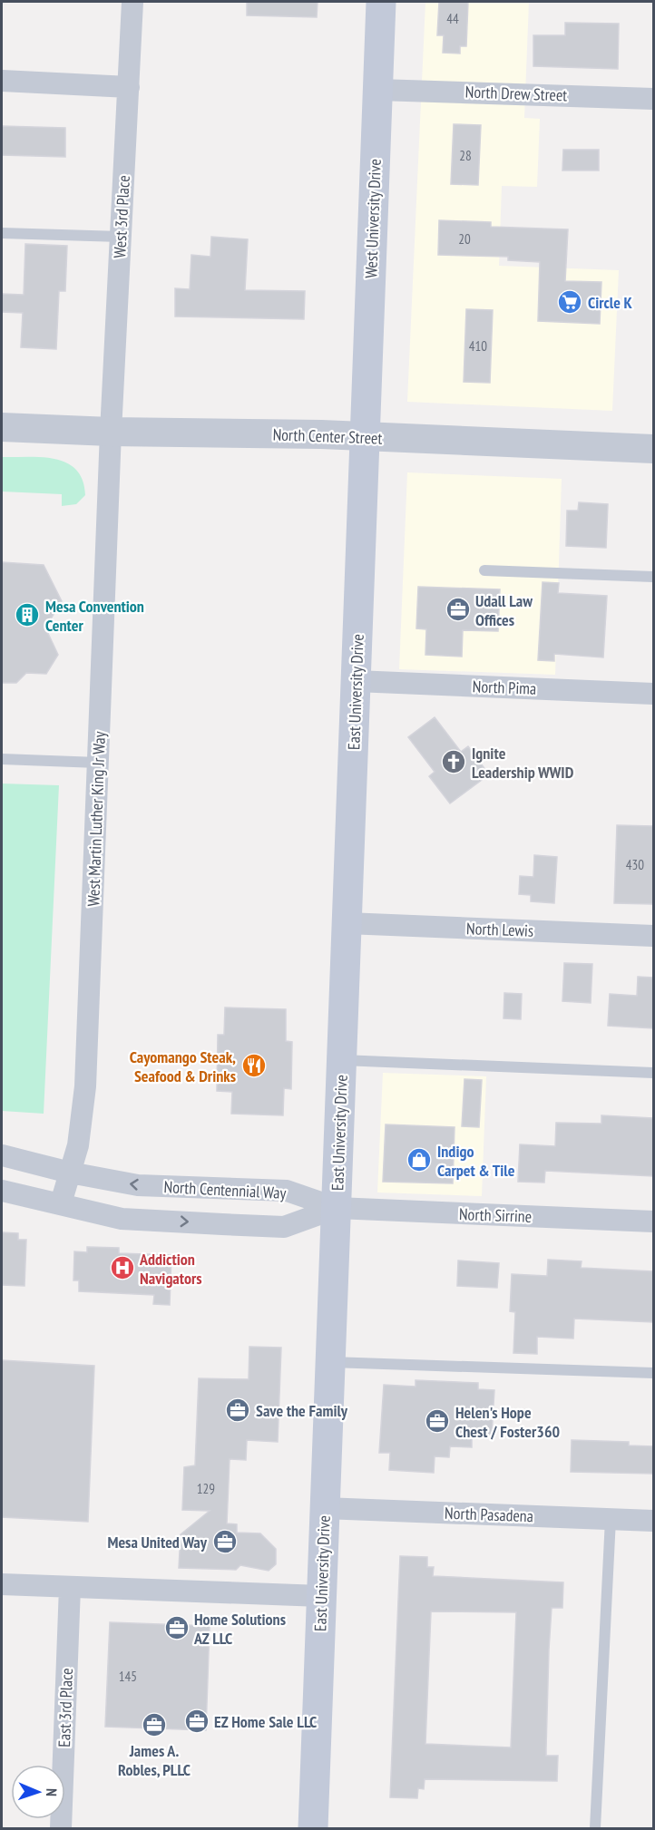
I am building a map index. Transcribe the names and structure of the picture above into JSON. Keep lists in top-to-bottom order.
{
  "streets": {
    "main road": ["West University Drive", "East University Drive"],
    "street": [
      "North Drew Street",
      "West 3rd Place",
      "North Center Street",
      "North Pima",
      "West Martin Luther King Jr Way",
      "North Lewis",
      "North Centennial Way",
      "North Sirrine",
      "North Pasadena",
      "East 3rd Place"
    ]
  },
  "crossings": [
    ["North Drew Street", "West University Drive"],
    ["West 3rd Place", "North Center Street"],
    ["West 3rd Place", "West Martin Luther King Jr Way"],
    ["West University Drive", "North Center Street"],
    ["West University Drive", "East University Drive"],
    ["North Center Street", "East University Drive"],
    ["North Center Street", "West Martin Luther King Jr Way"],
    ["North Pima", "East University Drive"],
    ["East University Drive", "North Lewis"],
    ["East University Drive", "North Centennial Way"],
    ["East University Drive", "North Sirrine"],
    ["East University Drive", "North Pasadena"],
    ["West Martin Luther King Jr Way", "North Centennial Way"],
    ["North Centennial Way", "North Sirrine"]
  ],
  "places": {
    "supermarket": ["Circle K"],
    "office": [
      "Udall Law Offices",
      "Save the Family",
      "Helen's Hope Chest / Foster360",
      "Mesa United Way",
      "Home Solutions AZ LLC",
      "EZ Home Sale LLC",
      "James A. Robles, PLLC"
    ],
    "building": ["Mesa Convention Center"],
    "church": ["Ignite Leadership WWID"],
    "restaurant": ["Cayomango Steak, Seafood & Drinks"],
    "shop": ["Indigo Carpet & Tile"],
    "hospital": ["Addiction Navigators"]
  },
  "house_numbers": [
    "44",
    "28",
    "20",
    "410",
    "430",
    "129",
    "145"
  ],
  "north": "right"
}
